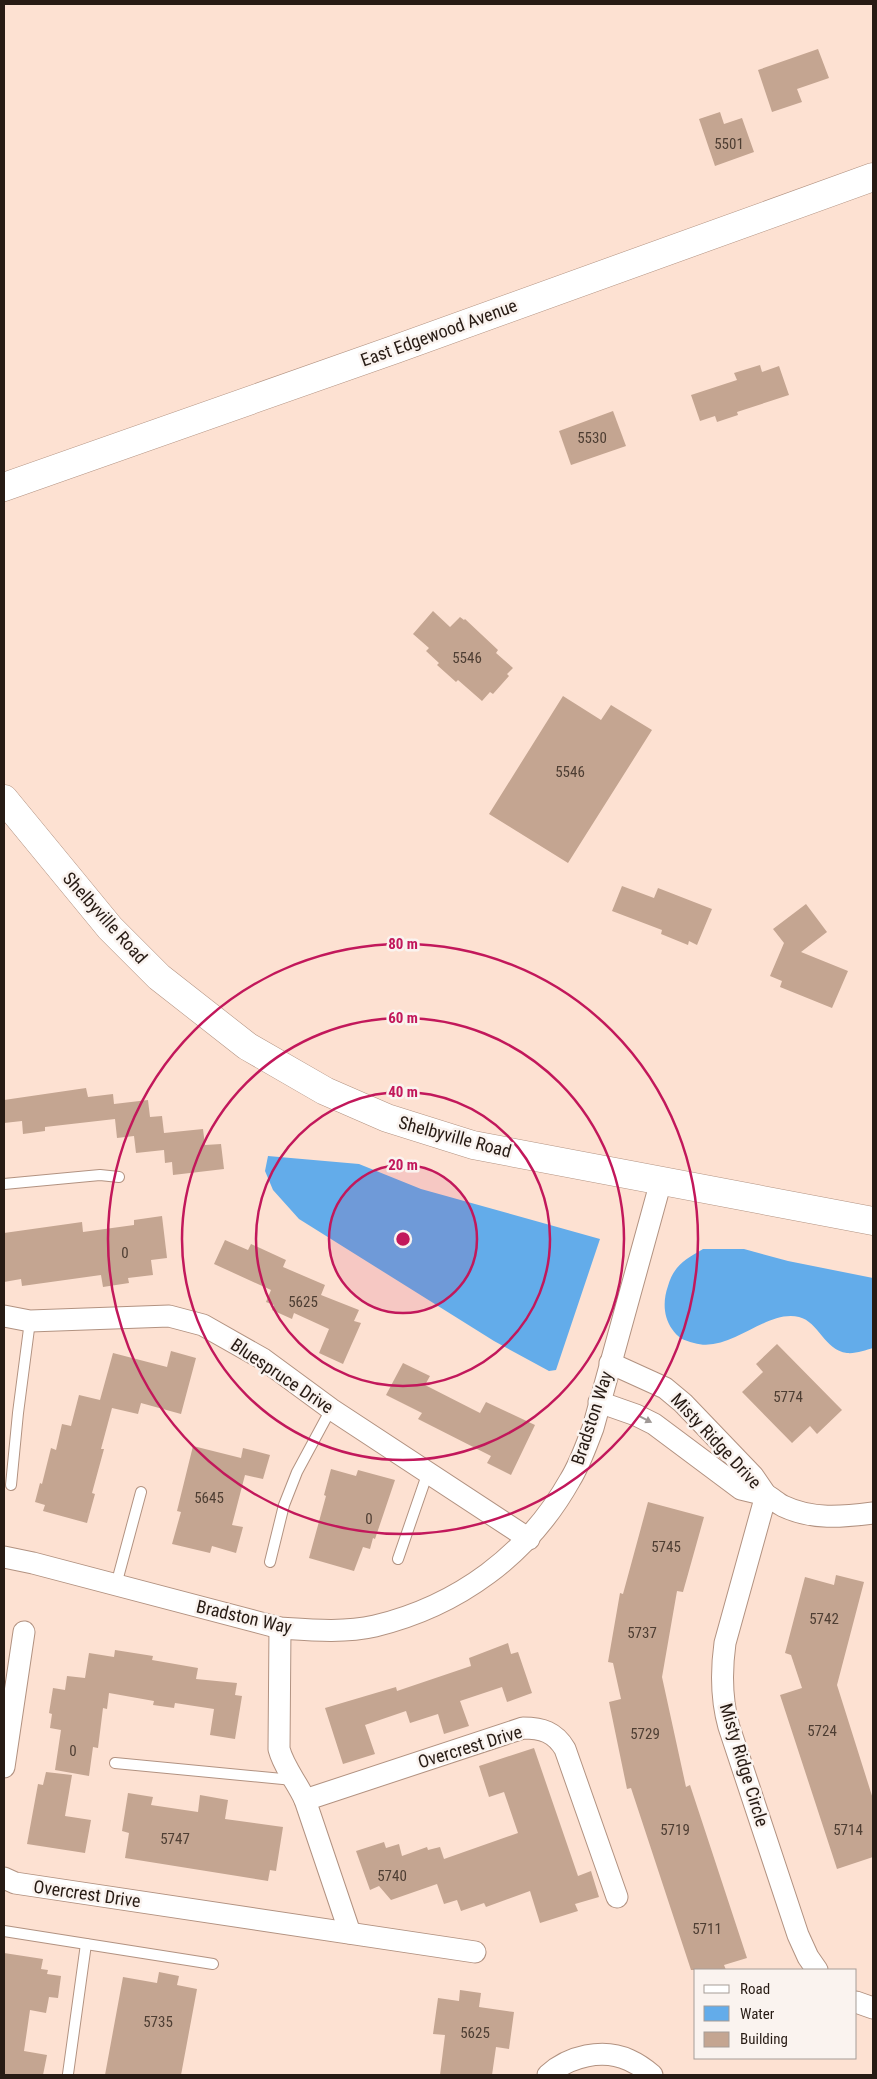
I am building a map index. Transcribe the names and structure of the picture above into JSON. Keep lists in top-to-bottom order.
{
  "streets": {
    "main road": ["East Edgewood Avenue", "Shelbyville Road"],
    "street": [
      "Bluespruce Drive",
      "Bradston Way",
      "Misty Ridge Drive",
      "Overcrest Drive",
      "Misty Ridge Circle"
    ]
  },
  "crossings": [
    ["Shelbyville Road", "Bradston Way"],
    ["Bluespruce Drive", "Bradston Way"],
    ["Bradston Way", "Misty Ridge Drive"],
    ["Misty Ridge Drive", "Misty Ridge Circle"]
  ],
  "house_numbers": [
    "5501",
    "5530",
    "5546",
    "5546",
    "0",
    "5625",
    "5774",
    "5645",
    "0",
    "5745",
    "5742",
    "5737",
    "5724",
    "5729",
    "0",
    "5719",
    "5714",
    "5747",
    "5740",
    "5711",
    "5735",
    "5625"
  ],
  "legend": ["Road", "Water", "Building"],
  "rings": [
    "80 m",
    "60 m",
    "40 m",
    "20 m"
  ]
}
